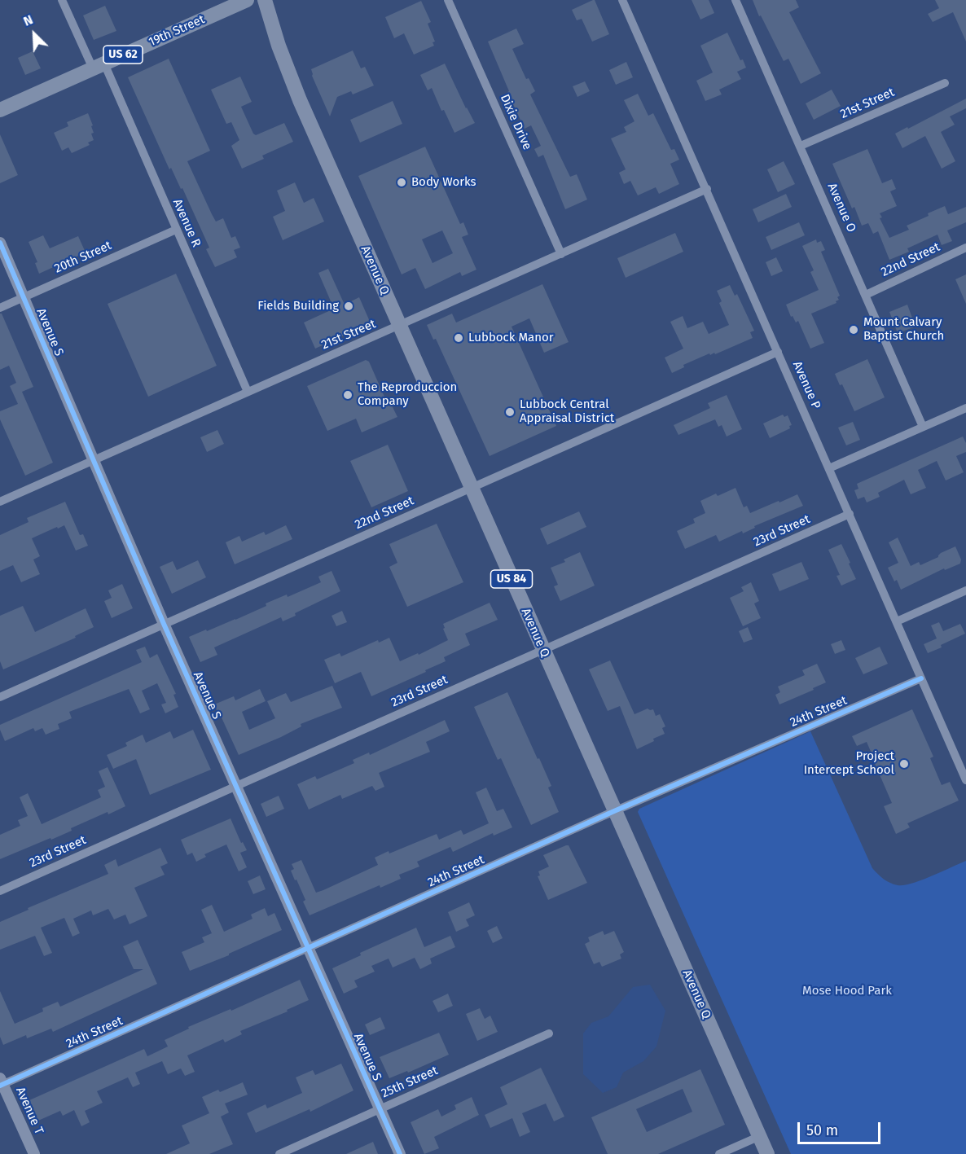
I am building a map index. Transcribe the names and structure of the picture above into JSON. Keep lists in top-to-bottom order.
{
  "streets": {
    "highway": ["Avenue Q", "US 84"],
    "main road": ["19th Street", "US 62"],
    "street": [
      "21st Street",
      "Dixie Drive",
      "Avenue O",
      "Avenue R",
      "20th Street",
      "22nd Street",
      "Avenue S",
      "Avenue P",
      "23rd Street",
      "24th Street",
      "25th Street",
      "Avenue T"
    ]
  },
  "crossings": [
    ["19th Street", "Avenue R"],
    ["21st Street", "Dixie Drive"],
    ["21st Street", "Avenue O"],
    ["21st Street", "Avenue R"],
    ["21st Street", "Avenue Q"],
    ["21st Street", "Avenue S"],
    ["21st Street", "Avenue P"],
    ["Avenue O", "22nd Street"],
    ["Avenue R", "20th Street"],
    ["20th Street", "Avenue S"],
    ["22nd Street", "Avenue Q"],
    ["22nd Street", "Avenue S"],
    ["22nd Street", "Avenue P"],
    ["Avenue Q", "23rd Street"],
    ["Avenue Q", "24th Street"],
    ["Avenue S", "23rd Street"],
    ["Avenue S", "24th Street"],
    ["Avenue S", "25th Street"],
    ["Avenue P", "23rd Street"],
    ["Avenue P", "24th Street"],
    ["24th Street", "Avenue T"]
  ],
  "parks": ["Mose Hood Park"],
  "places": [
    "Body Works",
    "Fields Building",
    "Mount Calvary Baptist Church",
    "Lubbock Manor",
    "The Reproduccion Company",
    "Lubbock Central Appraisal District",
    "Project Intercept School"
  ],
  "scale_bar": "50 m",
  "north": "top left"
}
